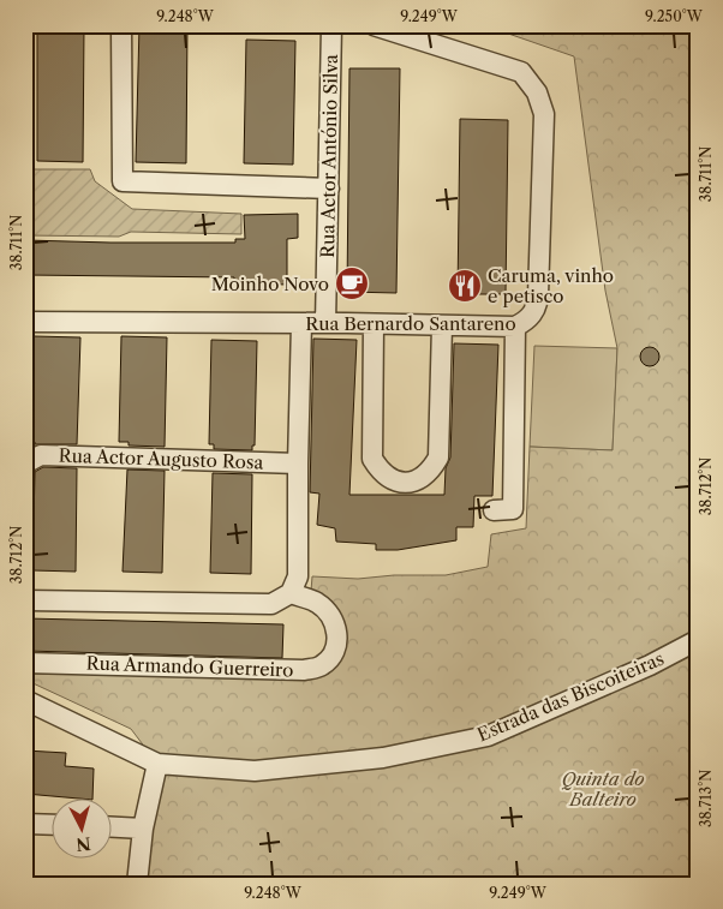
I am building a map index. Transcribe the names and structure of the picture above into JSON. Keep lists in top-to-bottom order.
{
  "streets": {
    "street": [
      "Rua Actor António Silva",
      "Rua Bernardo Santareno",
      "Rua Actor Augusto Rosa",
      "Rua Armando Guerreiro",
      "Estrada das Biscoiteiras"
    ]
  },
  "crossings": [
    ["Rua Actor António Silva", "Rua Bernardo Santareno"]
  ],
  "parks": ["Quinta do Balteiro"],
  "places": {
    "cafe": ["Moinho Novo"],
    "restaurant": ["Caruma, vinho e petisco"]
  },
  "north": "bottom",
  "coordinates": [
    "9.248°W",
    "9.249°W",
    "9.250°W",
    "38.711°N",
    "38.712°N",
    "38.713°N"
  ]
}
